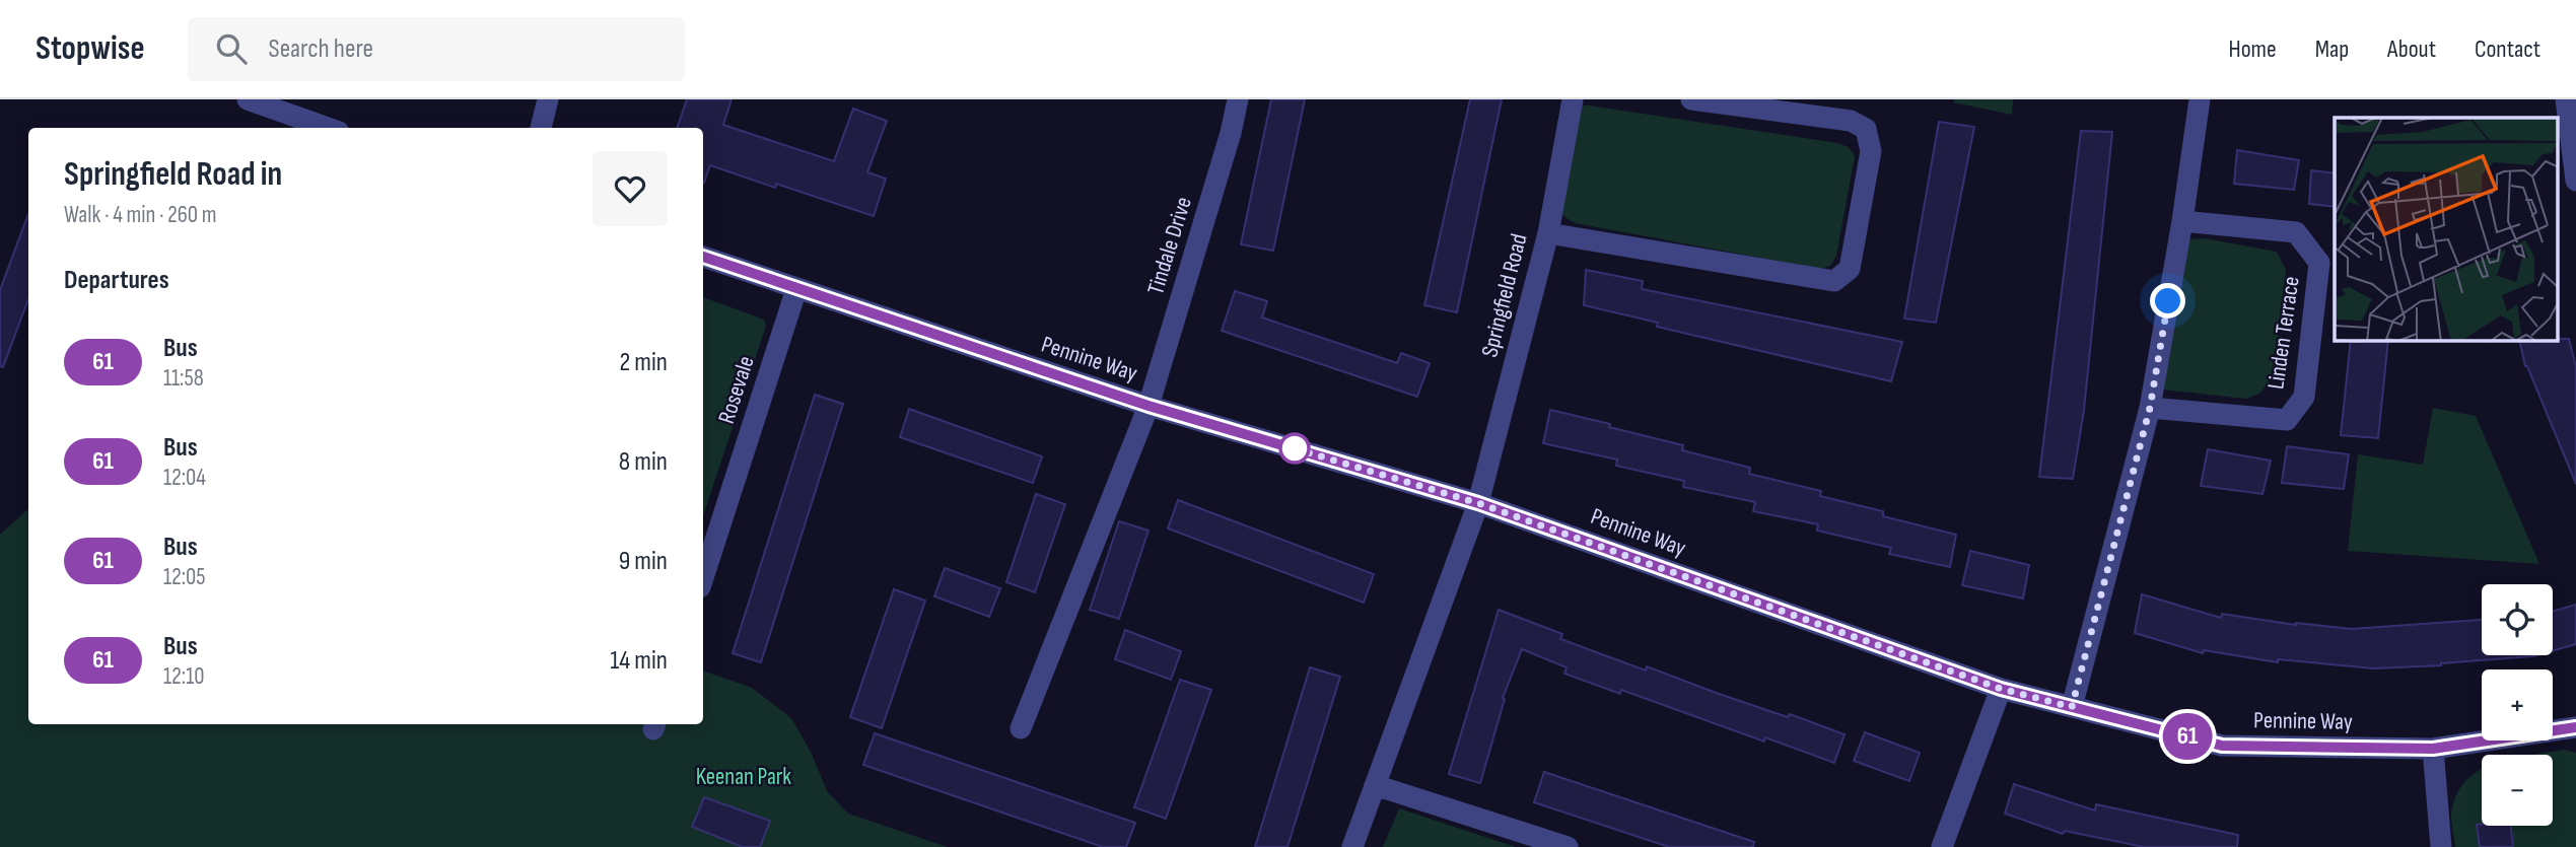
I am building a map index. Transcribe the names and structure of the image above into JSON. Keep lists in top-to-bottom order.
{
  "streets": {
    "street": [
      "Tindale Drive",
      "Springfield Road",
      "Linden Terrace",
      "Pennine Way",
      "Rosevale"
    ]
  },
  "crossings": [
    ["Tindale Drive", "Pennine Way"],
    ["Springfield Road", "Pennine Way"],
    ["Pennine Way", "Rosevale"]
  ],
  "parks": ["Keenan Park"],
  "lines": ["bus line 61"],
  "page": {
    "header": "Stopwise",
    "search": "Search here",
    "nav": [
      "Home",
      "Map",
      "About",
      "Contact"
    ],
    "on_map": "61",
    "heading": [
      ["Springfield Road in", "Walk · 4 min · 260 m"],
      "Departures"
    ],
    "list": [
      {
        "mark": "61",
        "name": "Bus",
        "note": "11:58",
        "value": "2 min"
      },
      {
        "mark": "61",
        "name": "Bus",
        "note": "12:04",
        "value": "8 min"
      },
      {
        "mark": "61",
        "name": "Bus",
        "note": "12:05",
        "value": "9 min"
      },
      {
        "mark": "61",
        "name": "Bus",
        "note": "12:10",
        "value": "14 min"
      }
    ],
    "map_buttons": ["+", "−"]
  }
}
